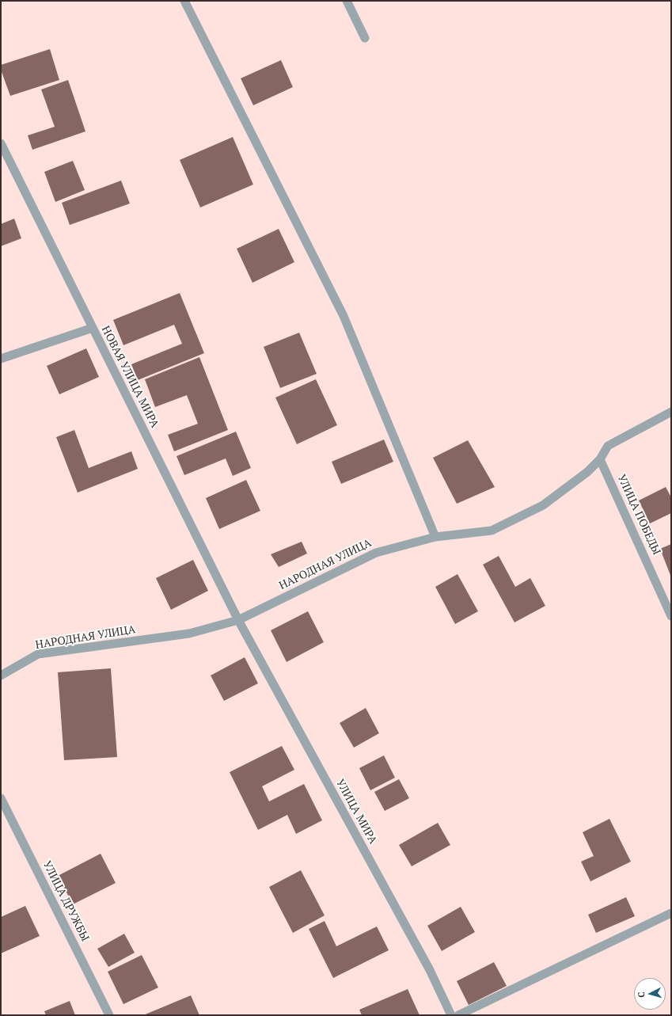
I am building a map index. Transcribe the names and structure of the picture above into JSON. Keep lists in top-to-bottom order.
{
  "streets": {
    "street": [
      "НОВАЯ УЛИЦА МИРА",
      "УЛИЦА ПОБЕДЫ",
      "НАРОДНАЯ УЛИЦА",
      "УЛИЦА МИРА",
      "УЛИЦА ДРУЖБЫ"
    ]
  },
  "crossings": [
    ["НОВАЯ УЛИЦА МИРА", "НАРОДНАЯ УЛИЦА"],
    ["НОВАЯ УЛИЦА МИРА", "УЛИЦА МИРА"],
    ["УЛИЦА ПОБЕДЫ", "НАРОДНАЯ УЛИЦА"],
    ["НАРОДНАЯ УЛИЦА", "УЛИЦА МИРА"]
  ],
  "north": "left"
}
